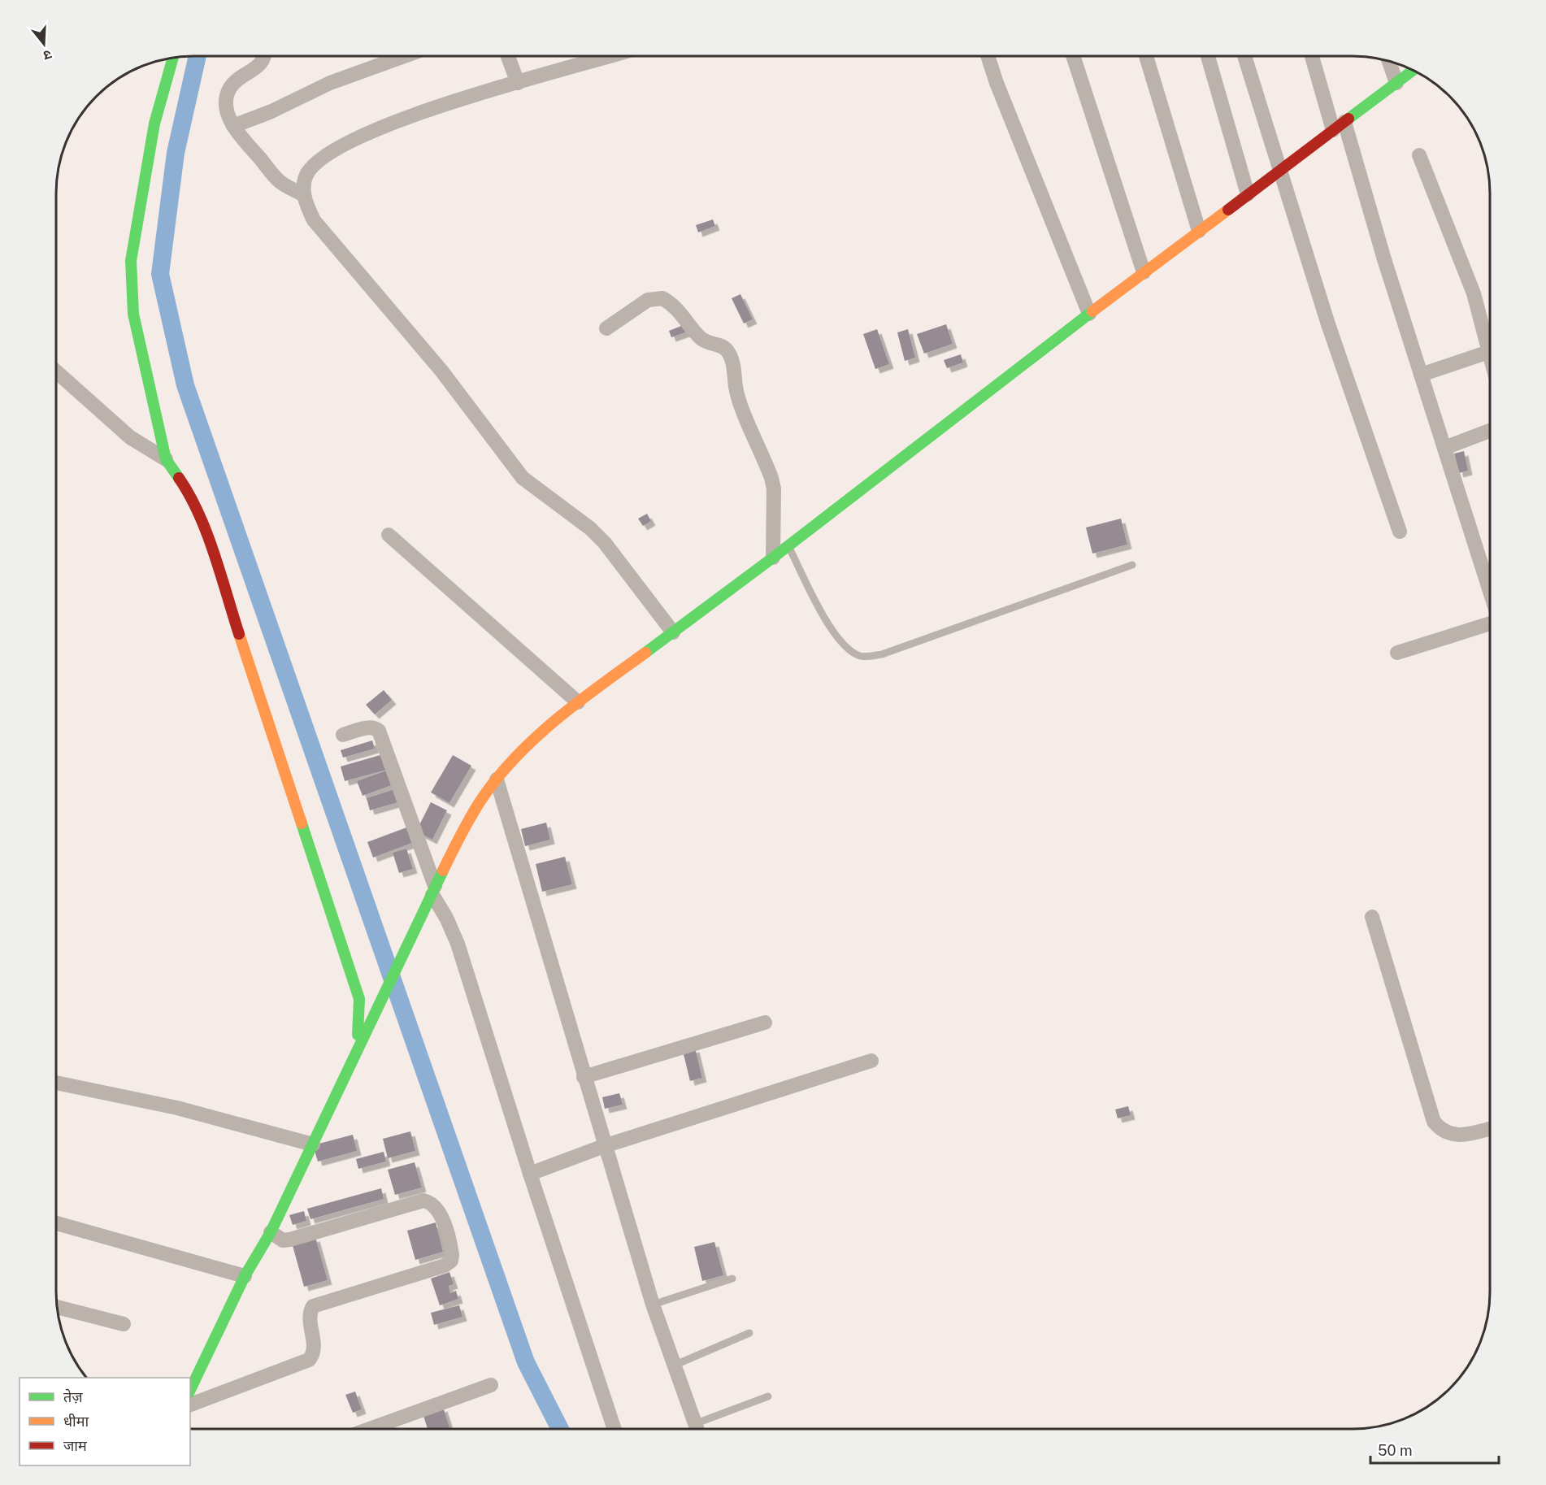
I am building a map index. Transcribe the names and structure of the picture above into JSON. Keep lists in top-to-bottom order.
{
  "legend": ["तेज़", "धीमा", "जाम"],
  "scale_bar": "50 m",
  "north": "bottom"
}
